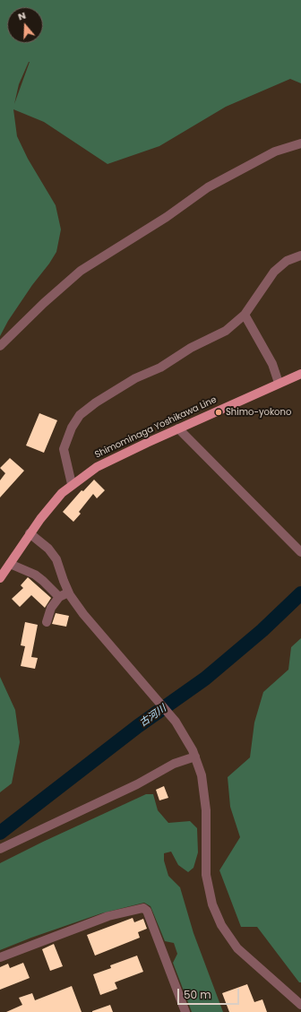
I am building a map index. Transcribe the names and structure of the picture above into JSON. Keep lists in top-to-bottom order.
{
  "streets": {
    "main road": ["Shimominaga Yoshikawa Line"]
  },
  "water": ["古河川"],
  "places": ["Shimo-yokono"],
  "scale_bar": "50 m",
  "north": "top"
}
